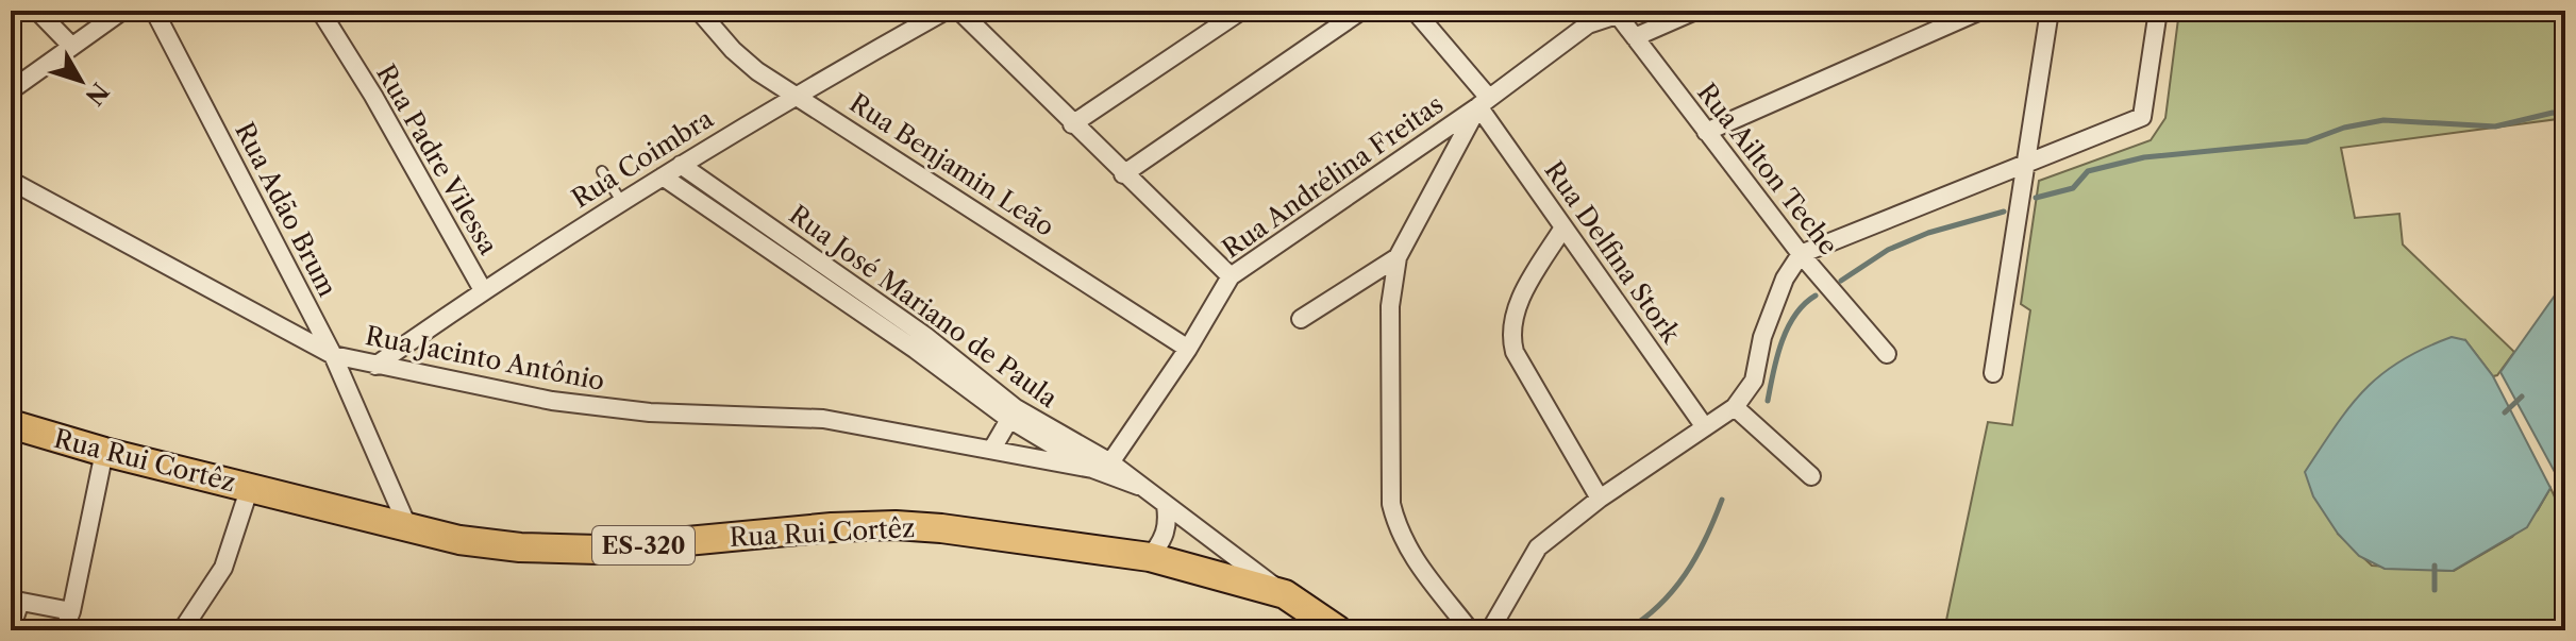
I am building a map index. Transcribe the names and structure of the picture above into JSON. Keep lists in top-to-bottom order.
{
  "streets": {
    "main road": ["Rua Rui Cortêz", "ES-320"],
    "street": [
      "Rua Coimbra",
      "Rua Padre Vilessa",
      "Rua Benjamin Leão",
      "Rua Ailton Teche",
      "Rua Andrélina Freitas",
      "Rua Adão Brum",
      "Rua Delfina Stork",
      "Rua José Mariano de Paula",
      "Rua Jacinto Antônio"
    ]
  },
  "crossings": [
    ["Rua Coimbra", "Rua Padre Vilessa"],
    ["Rua Coimbra", "Rua Benjamin Leão"],
    ["Rua Coimbra", "Rua José Mariano de Paula"],
    ["Rua Coimbra", "Rua Jacinto Antônio"],
    ["Rua Benjamin Leão", "Rua Andrélina Freitas"],
    ["Rua Ailton Teche", "Rua Andrélina Freitas"],
    ["Rua Andrélina Freitas", "Rua Delfina Stork"],
    ["Rua Andrélina Freitas", "Rua José Mariano de Paula"],
    ["Rua Andrélina Freitas", "Rua Jacinto Antônio"],
    ["Rua Adão Brum", "Rua Jacinto Antônio"],
    ["Rua Adão Brum", "Rua Rui Cortêz"],
    ["Rua José Mariano de Paula", "Rua Jacinto Antônio"],
    ["Rua Jacinto Antônio", "Rua Rui Cortêz"],
    ["Rua Jacinto Antônio", "ES-320"],
    ["Rua Rui Cortêz", "ES-320"]
  ],
  "north": "bottom right"
}
